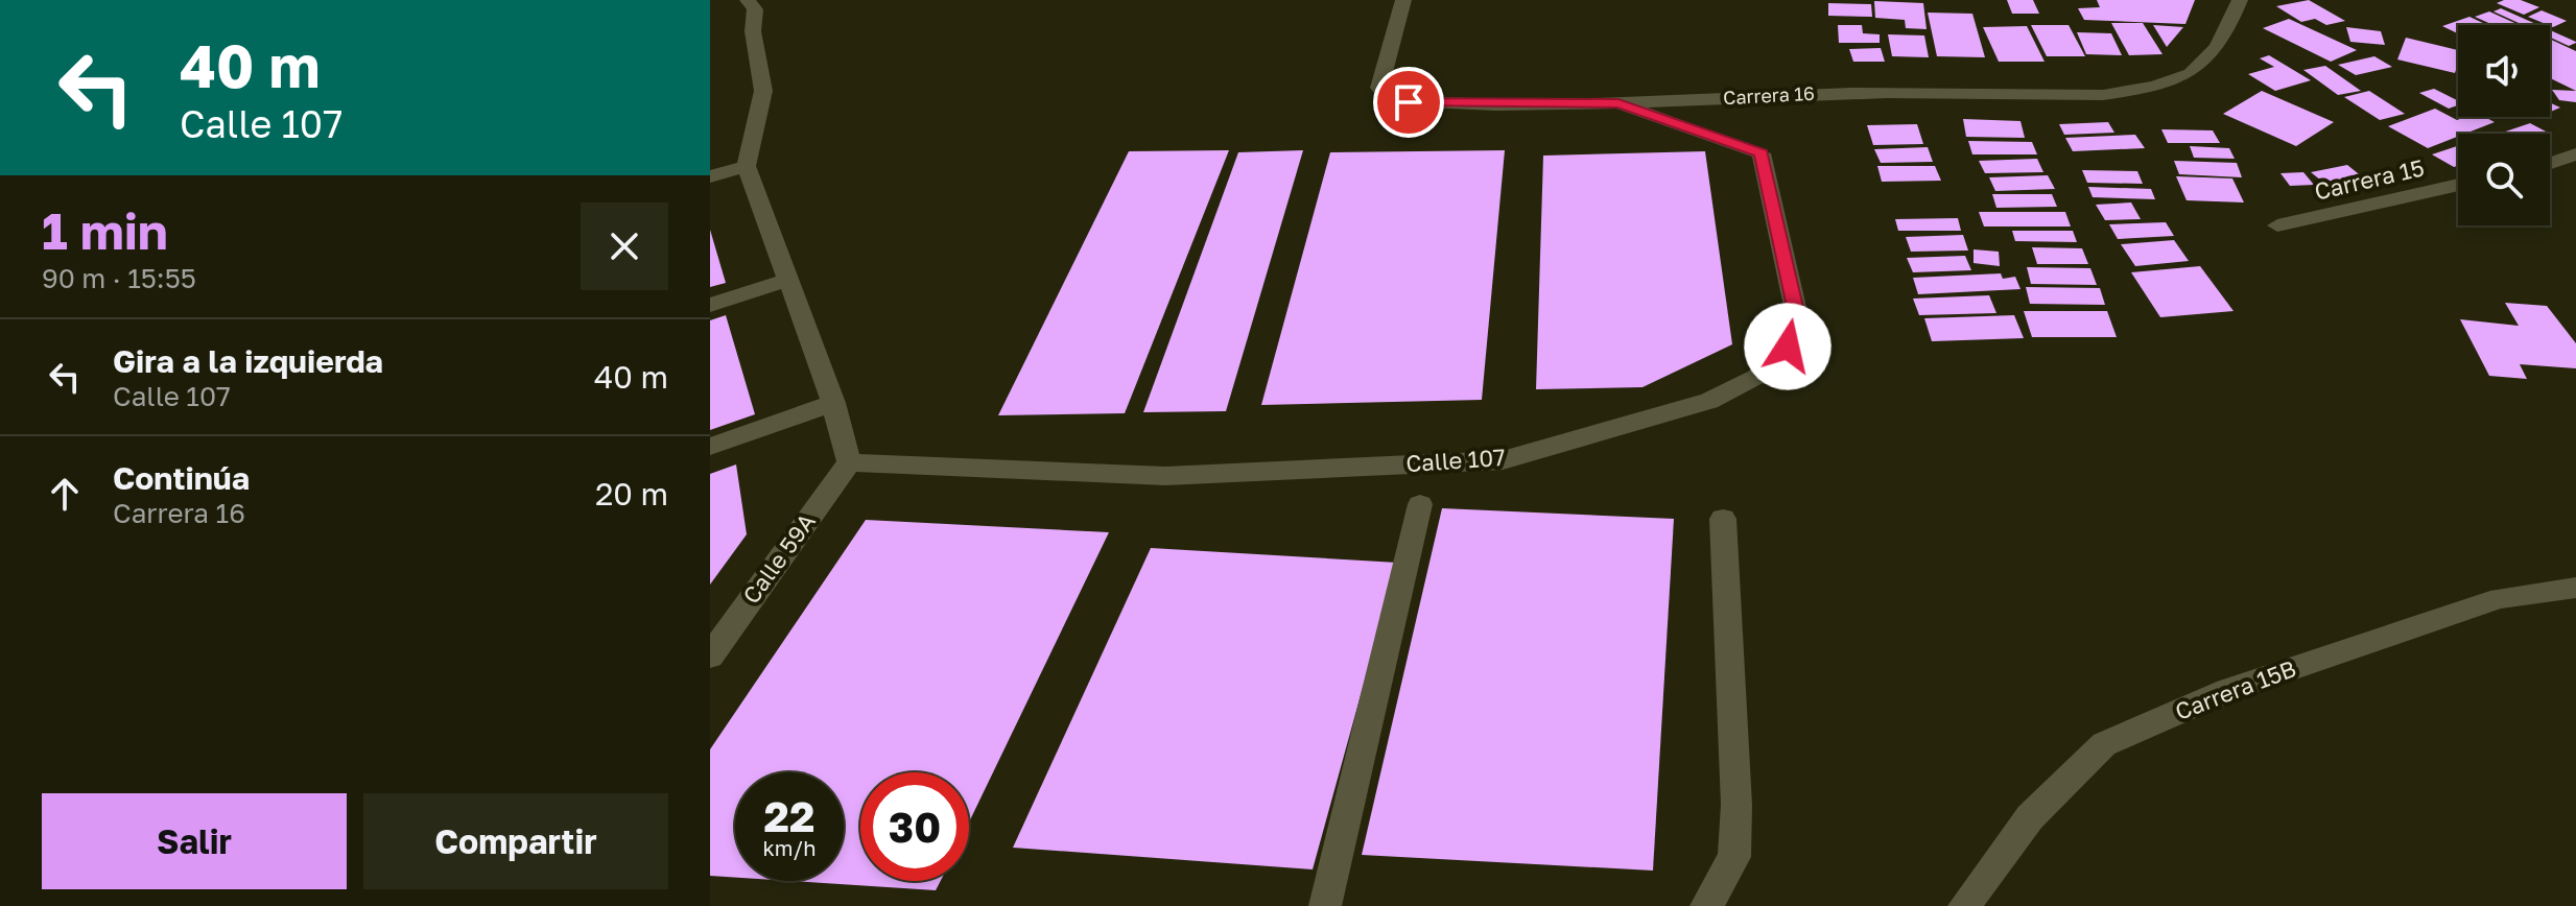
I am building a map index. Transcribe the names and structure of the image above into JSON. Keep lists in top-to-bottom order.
{
  "streets": {
    "street": [
      "Carrera 16",
      "Carrera 15",
      "Calle 107",
      "Calle 59A",
      "Carrera 15B"
    ]
  },
  "crossings": [
    ["Carrera 16", "Calle 107"],
    ["Calle 107", "Calle 59A"]
  ],
  "page": {
    "turn": ["40 m", "Calle 107"],
    "heading": ["1 min", "90 m · 15:55"],
    "list": [
      {
        "name": "Gira a la izquierda",
        "note": "Calle 107",
        "value": "40 m"
      },
      {
        "name": "Continúa",
        "note": "Carrera 16",
        "value": "20 m"
      }
    ],
    "speed": "22 km/h",
    "limit": "30",
    "buttons": ["Salir", "Compartir"]
  }
}
